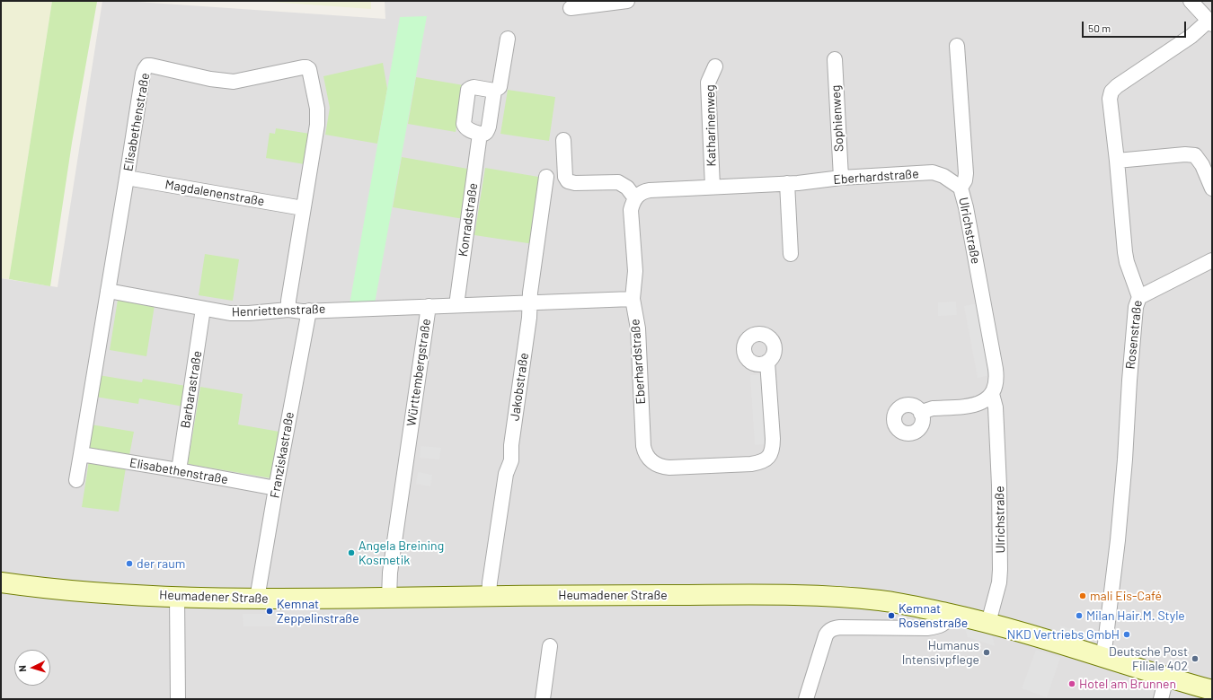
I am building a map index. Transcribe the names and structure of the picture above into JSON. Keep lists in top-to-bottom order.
{
  "streets": {
    "main road": ["Heumadener Straße"],
    "street": [
      "Sophienweg",
      "Elisabethenstraße",
      "Katharinenweg",
      "Eberhardstraße",
      "Magdalenenstraße",
      "Konradstraße",
      "Ulrichstraße",
      "Henriettenstraße",
      "Rosenstraße",
      "Württembergstraße",
      "Jakobstraße",
      "Barbarastraße",
      "Franziskastraße"
    ]
  },
  "crossings": [
    ["Sophienweg", "Eberhardstraße"],
    ["Elisabethenstraße", "Magdalenenstraße"],
    ["Elisabethenstraße", "Henriettenstraße"],
    ["Elisabethenstraße", "Barbarastraße"],
    ["Elisabethenstraße", "Franziskastraße"],
    ["Katharinenweg", "Eberhardstraße"],
    ["Eberhardstraße", "Ulrichstraße"],
    ["Eberhardstraße", "Württembergstraße"],
    ["Konradstraße", "Württembergstraße"],
    ["Ulrichstraße", "Heumadener Straße"],
    ["Henriettenstraße", "Württembergstraße"],
    ["Henriettenstraße", "Barbarastraße"],
    ["Henriettenstraße", "Franziskastraße"],
    ["Rosenstraße", "Heumadener Straße"],
    ["Württembergstraße", "Jakobstraße"],
    ["Württembergstraße", "Heumadener Straße"],
    ["Jakobstraße", "Heumadener Straße"],
    ["Franziskastraße", "Heumadener Straße"]
  ],
  "places": [
    "Angela Breining Kosmetik",
    "der raum",
    "mali Eis-Café",
    "Kemnat Zeppelinstraße",
    "Kemnat Rosenstraße",
    "Milan Hair.M. Style",
    "NKD Vertriebs GmbH",
    "Humanus Intensivpflege",
    "Deutsche Post Filiale 402",
    "Hotel am Brunnen"
  ],
  "scale_bar": "50 m",
  "north": "left"
}
